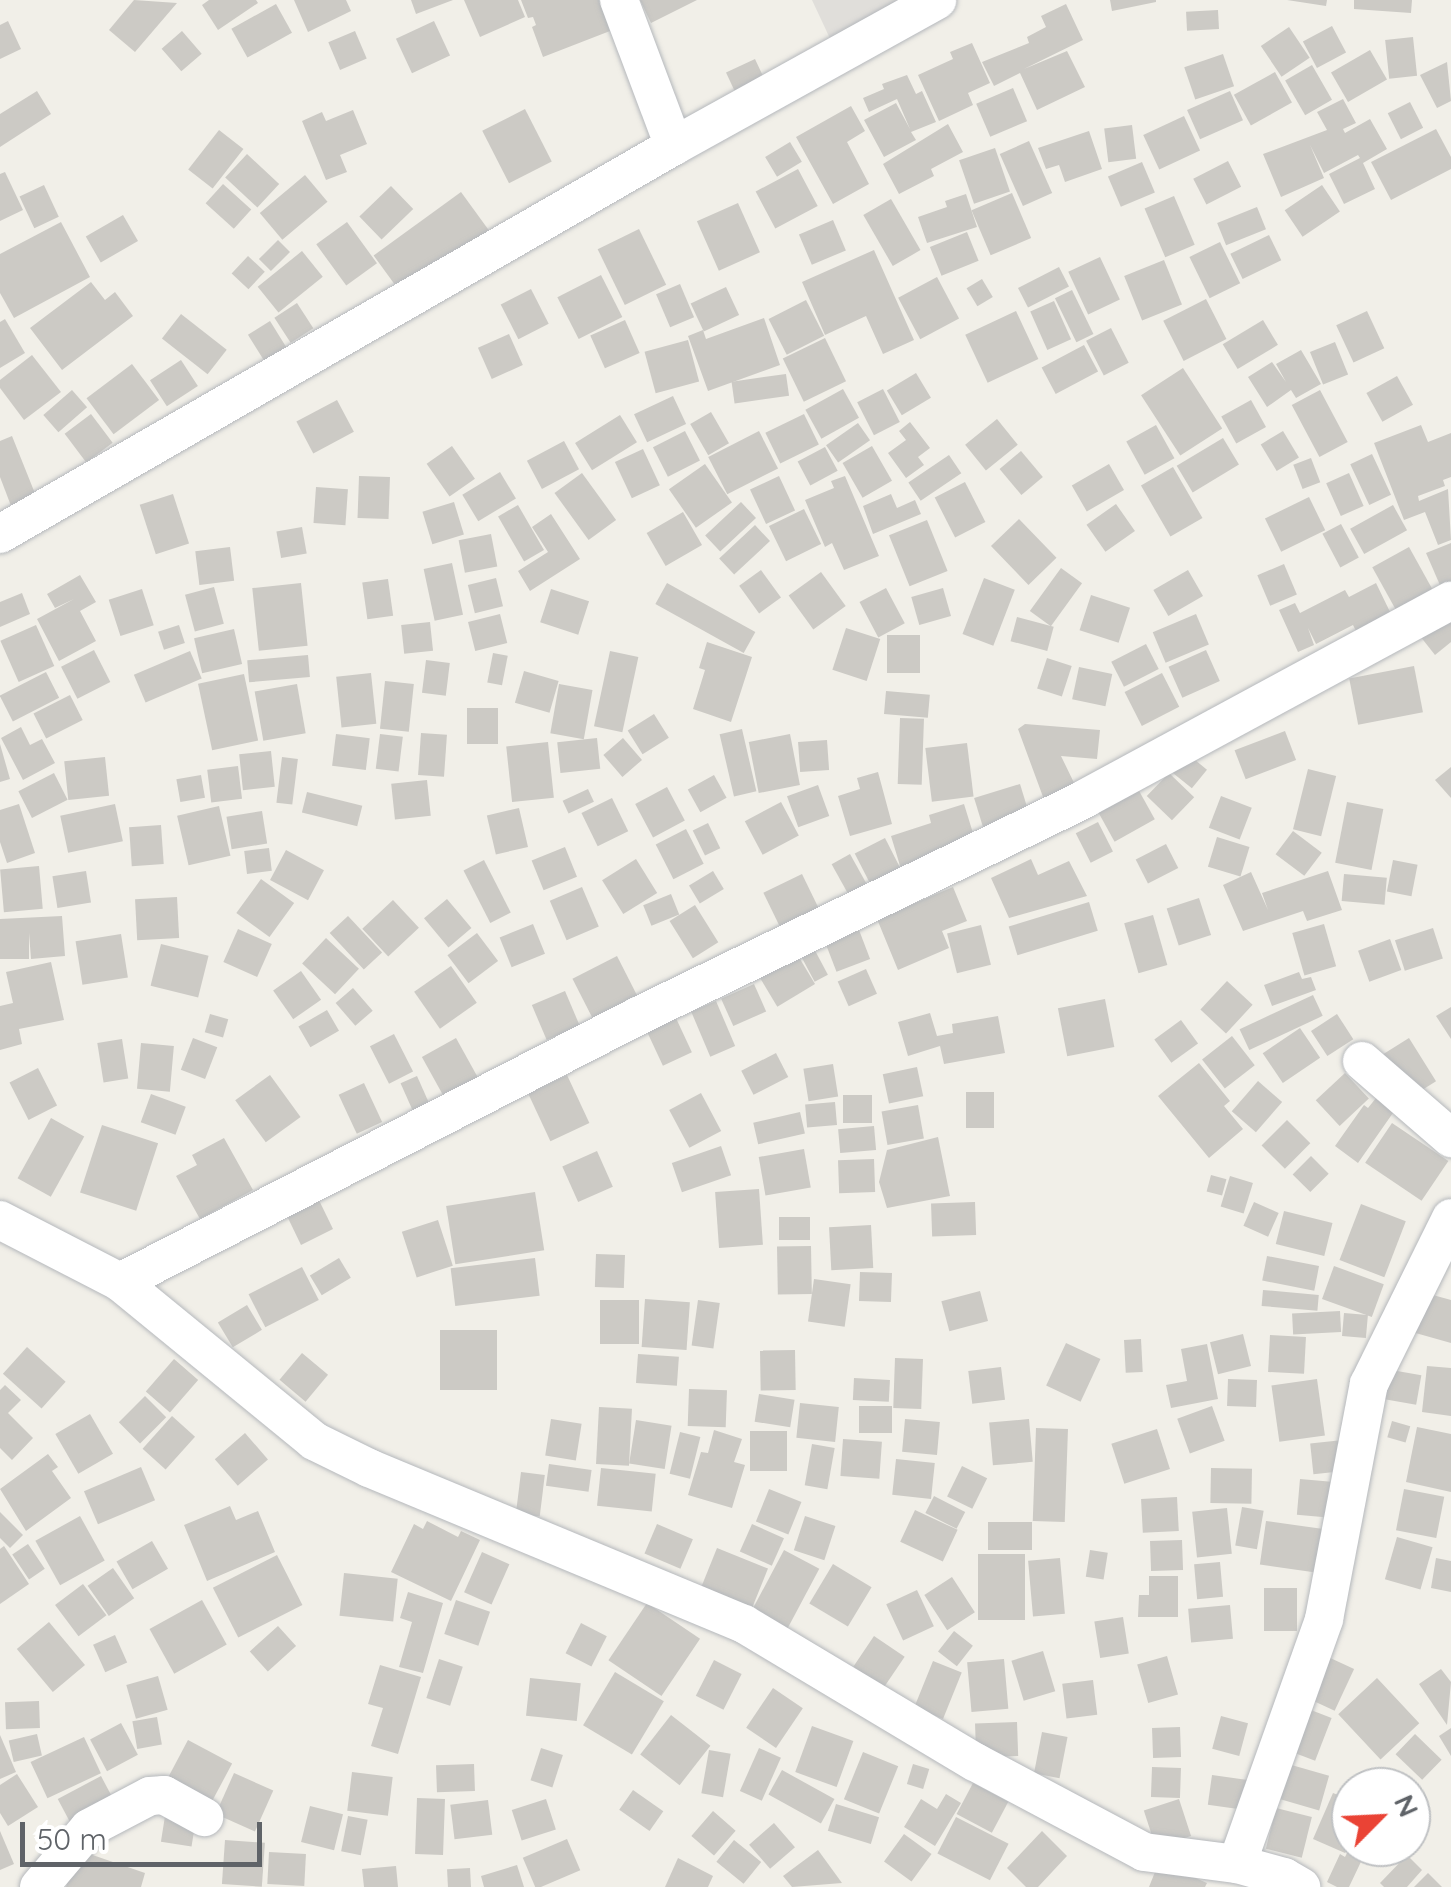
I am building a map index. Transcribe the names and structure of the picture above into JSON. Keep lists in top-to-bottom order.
{
  "scale_bar": "50 m",
  "north": "top right"
}
